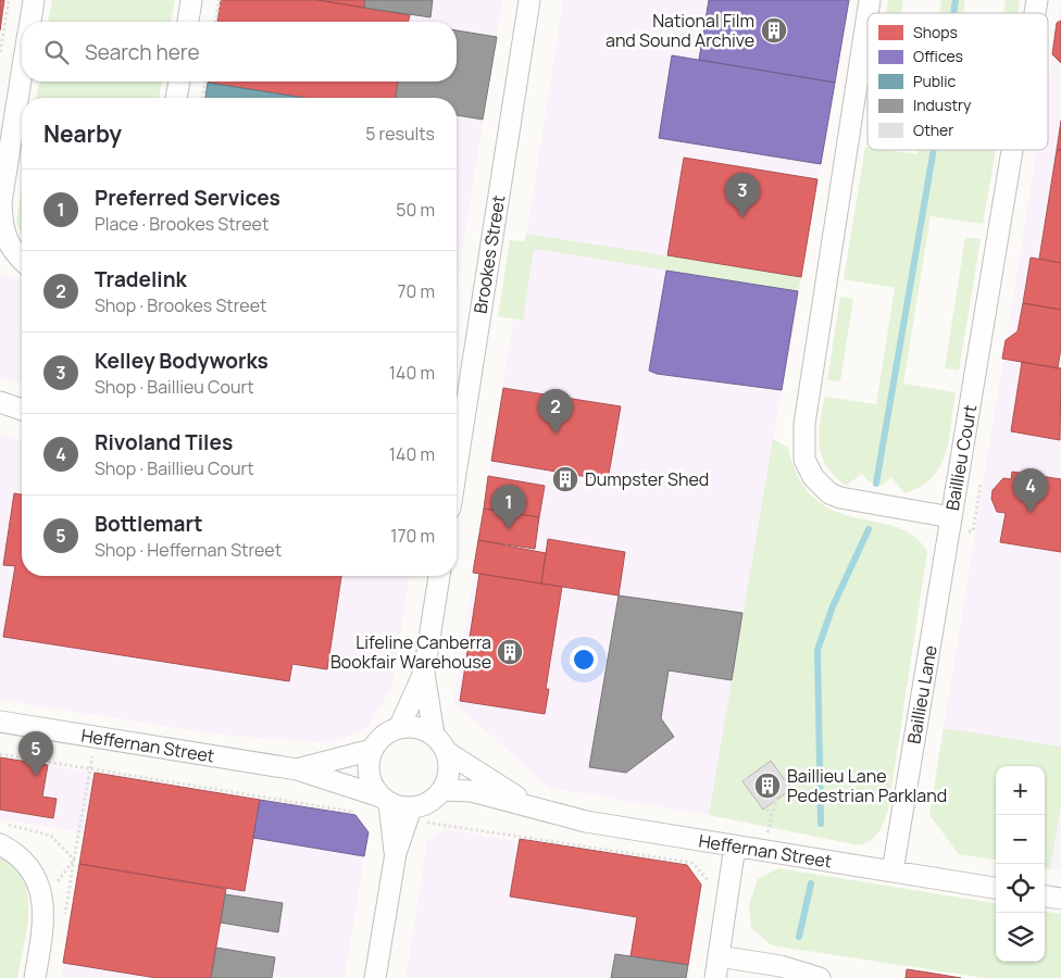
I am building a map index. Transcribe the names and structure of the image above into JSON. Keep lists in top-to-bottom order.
{
  "streets": {
    "street": [
      "Brookes Street",
      "Baillieu Court",
      "Baillieu Lane",
      "Heffernan Street"
    ]
  },
  "crossings": [
    ["Baillieu Court", "Baillieu Lane"],
    ["Baillieu Lane", "Heffernan Street"]
  ],
  "places": {
    "building": [
      "National Film and Sound Archive",
      "Dumpster Shed",
      "Lifeline Canberra Bookfair Warehouse",
      "Baillieu Lane Pedestrian Parkland"
    ]
  },
  "legend": [
    "Shops",
    "Offices",
    "Public",
    "Industry",
    "Other"
  ],
  "page": {
    "search": "Search here",
    "heading": ["Nearby", "5 results"],
    "list": [
      {
        "mark": "1",
        "name": "Preferred Services",
        "note": "Place · Brookes Street",
        "value": "50 m"
      },
      {
        "mark": "2",
        "name": "Tradelink",
        "note": "Shop · Brookes Street",
        "value": "70 m"
      },
      {
        "mark": "3",
        "name": "Kelley Bodyworks",
        "note": "Shop · Baillieu Court",
        "value": "140 m"
      },
      {
        "mark": "4",
        "name": "Rivoland Tiles",
        "note": "Shop · Baillieu Court",
        "value": "140 m"
      },
      {
        "mark": "5",
        "name": "Bottlemart",
        "note": "Shop · Heffernan Street",
        "value": "170 m"
      }
    ],
    "pins": [
      "3",
      "2",
      "4",
      "1",
      "5"
    ],
    "map_buttons": ["+", "−"]
  }
}
